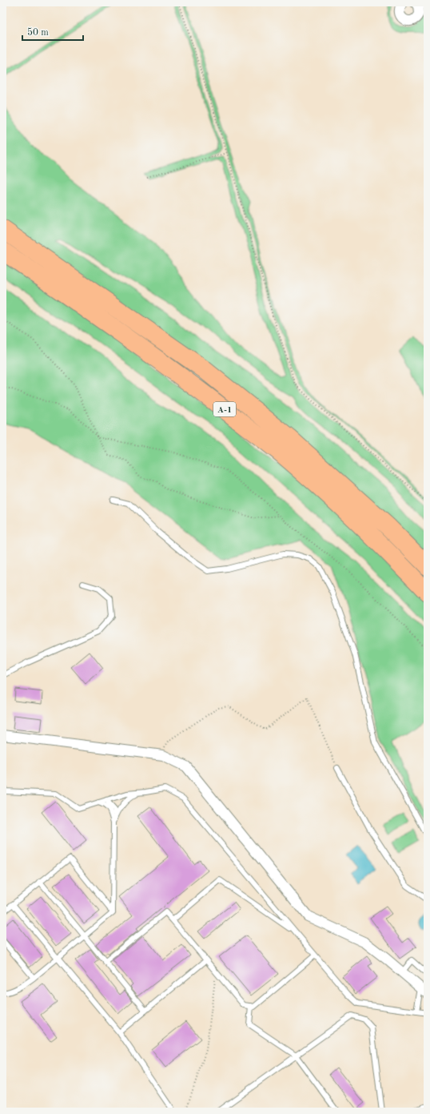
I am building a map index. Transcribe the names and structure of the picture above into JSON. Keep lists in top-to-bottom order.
{
  "streets": {
    "highway": ["A-1"]
  },
  "scale_bar": "50 m"
}
